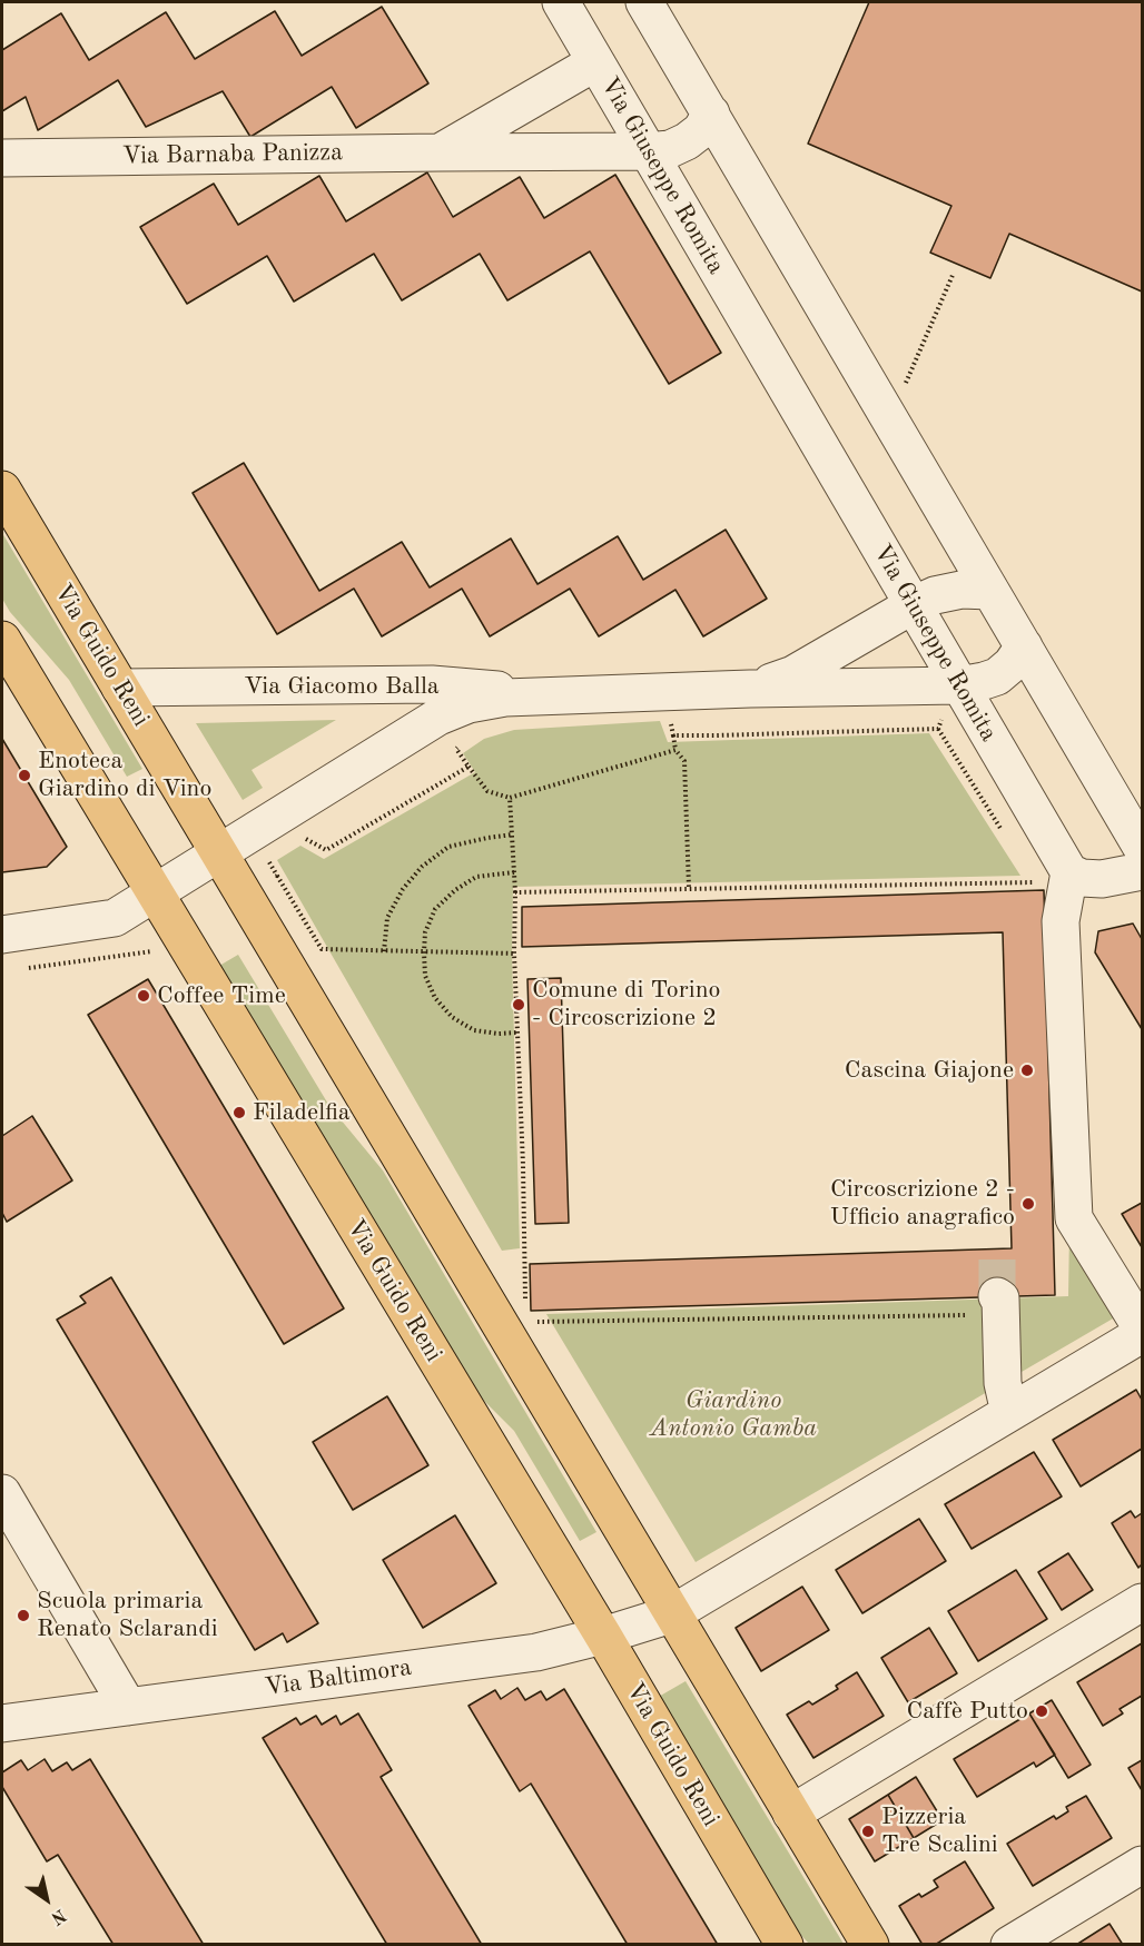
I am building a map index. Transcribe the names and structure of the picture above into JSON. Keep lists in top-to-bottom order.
{
  "streets": {
    "main road": ["Via Guido Reni"],
    "street": [
      "Via Barnaba Panizza",
      "Via Giuseppe Romita",
      "Via Giacomo Balla",
      "Via Baltimora"
    ]
  },
  "crossings": [
    ["Via Barnaba Panizza", "Via Giuseppe Romita"],
    ["Via Giuseppe Romita", "Via Giacomo Balla"],
    ["Via Guido Reni", "Via Giacomo Balla"],
    ["Via Guido Reni", "Via Baltimora"]
  ],
  "parks": ["Giardino Antonio Gamba"],
  "places": [
    "Enoteca Giardino di Vino",
    "Coffee Time",
    "Comune di Torino - Circoscrizione 2",
    "Cascina Giajone",
    "Filadelfia",
    "Circoscrizione 2 - Ufficio anagrafico",
    "Scuola primaria Renato Sclarandi",
    "Caffè Putto",
    "Pizzeria Tre Scalini"
  ],
  "north": "bottom right"
}
